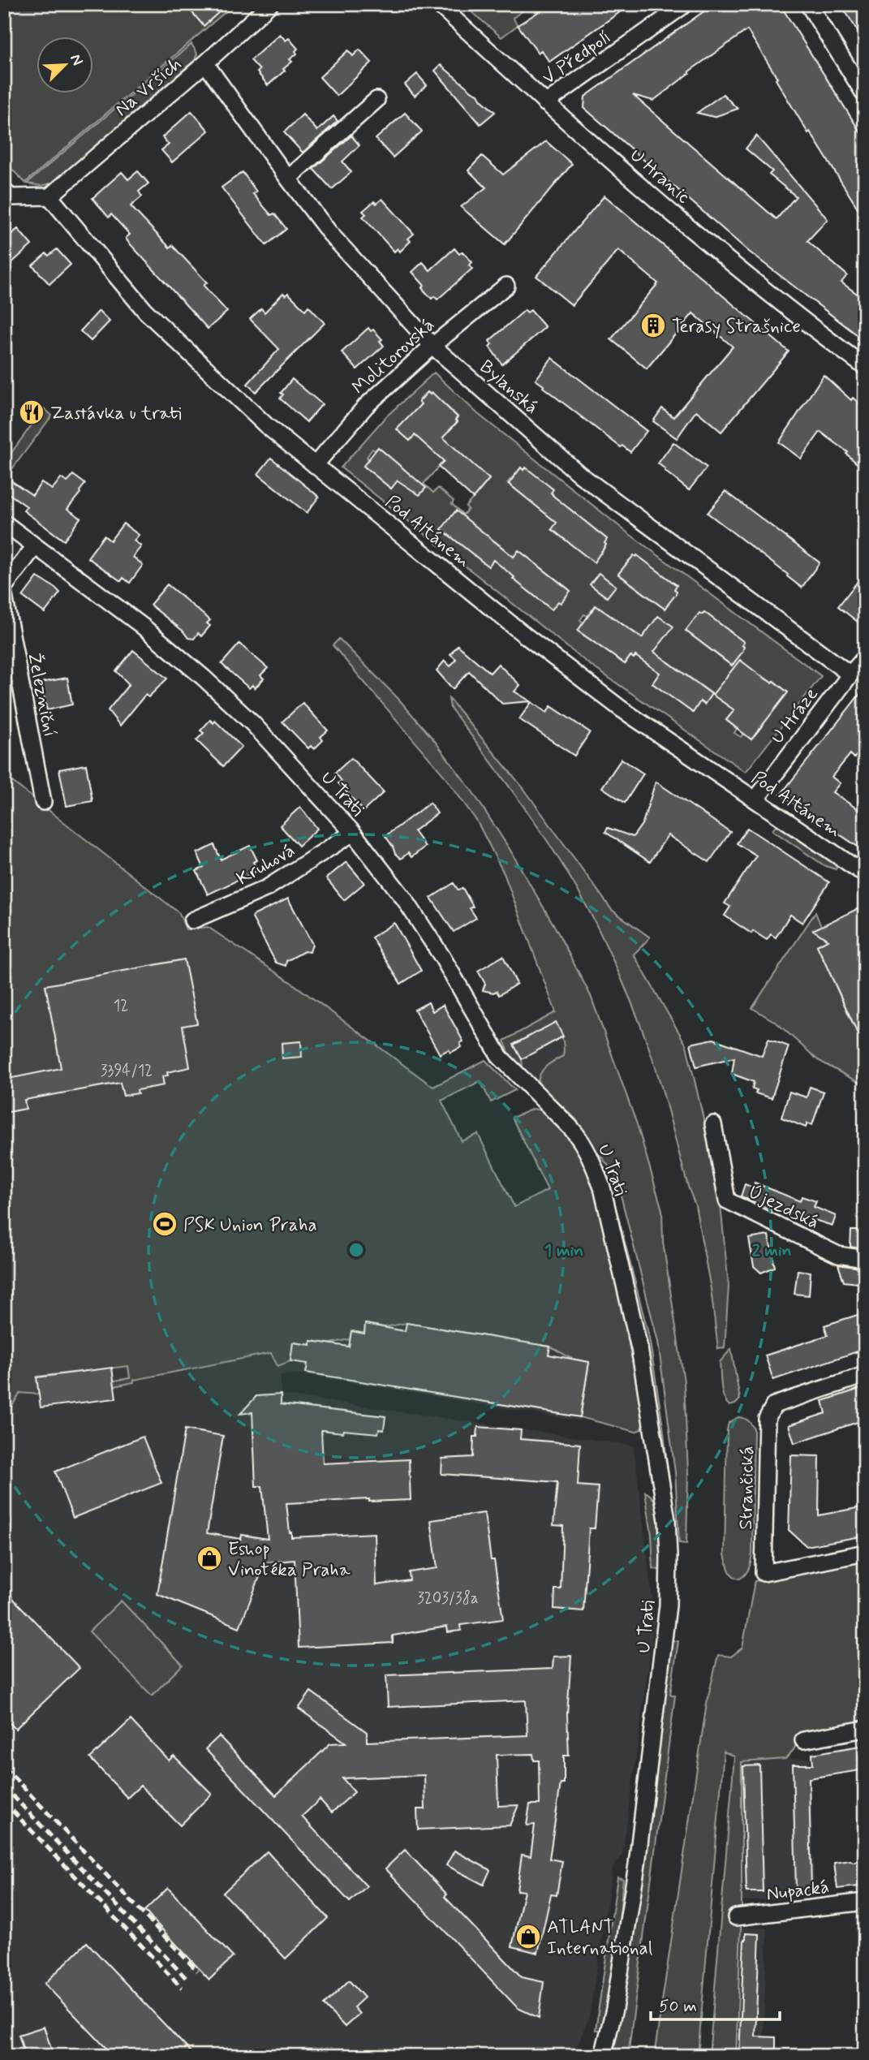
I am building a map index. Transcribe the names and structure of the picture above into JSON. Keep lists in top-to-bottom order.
{
  "streets": {
    "street": [
      "V Předpolí",
      "Na Vrších",
      "U Hranic",
      "Molitorovská",
      "Bylanská",
      "Pod Altánem",
      "Železniční",
      "U Hráze",
      "U Trati",
      "Kruhová",
      "Újezdská",
      "Strančická",
      "Nupacká"
    ]
  },
  "crossings": [
    ["V Předpolí", "U Hranic"],
    ["Na Vrších", "Bylanská"],
    ["Na Vrších", "Pod Altánem"],
    ["Molitorovská", "Bylanská"],
    ["Molitorovská", "Pod Altánem"],
    ["Bylanská", "U Hráze"],
    ["Pod Altánem", "U Hráze"],
    ["U Trati", "Kruhová"]
  ],
  "places": {
    "building": ["Terasy Strašnice"],
    "restaurant": ["Zastávka u trati"],
    "sports": ["PSK Union Praha"],
    "shop": ["Eshop Vinotéka Praha", "ATLANT International"]
  },
  "house_numbers": ["12", "3394/12", "3203/38a"],
  "scale_bar": "50 m",
  "north": "top right",
  "rings": ["1 min", "2 min"]
}
